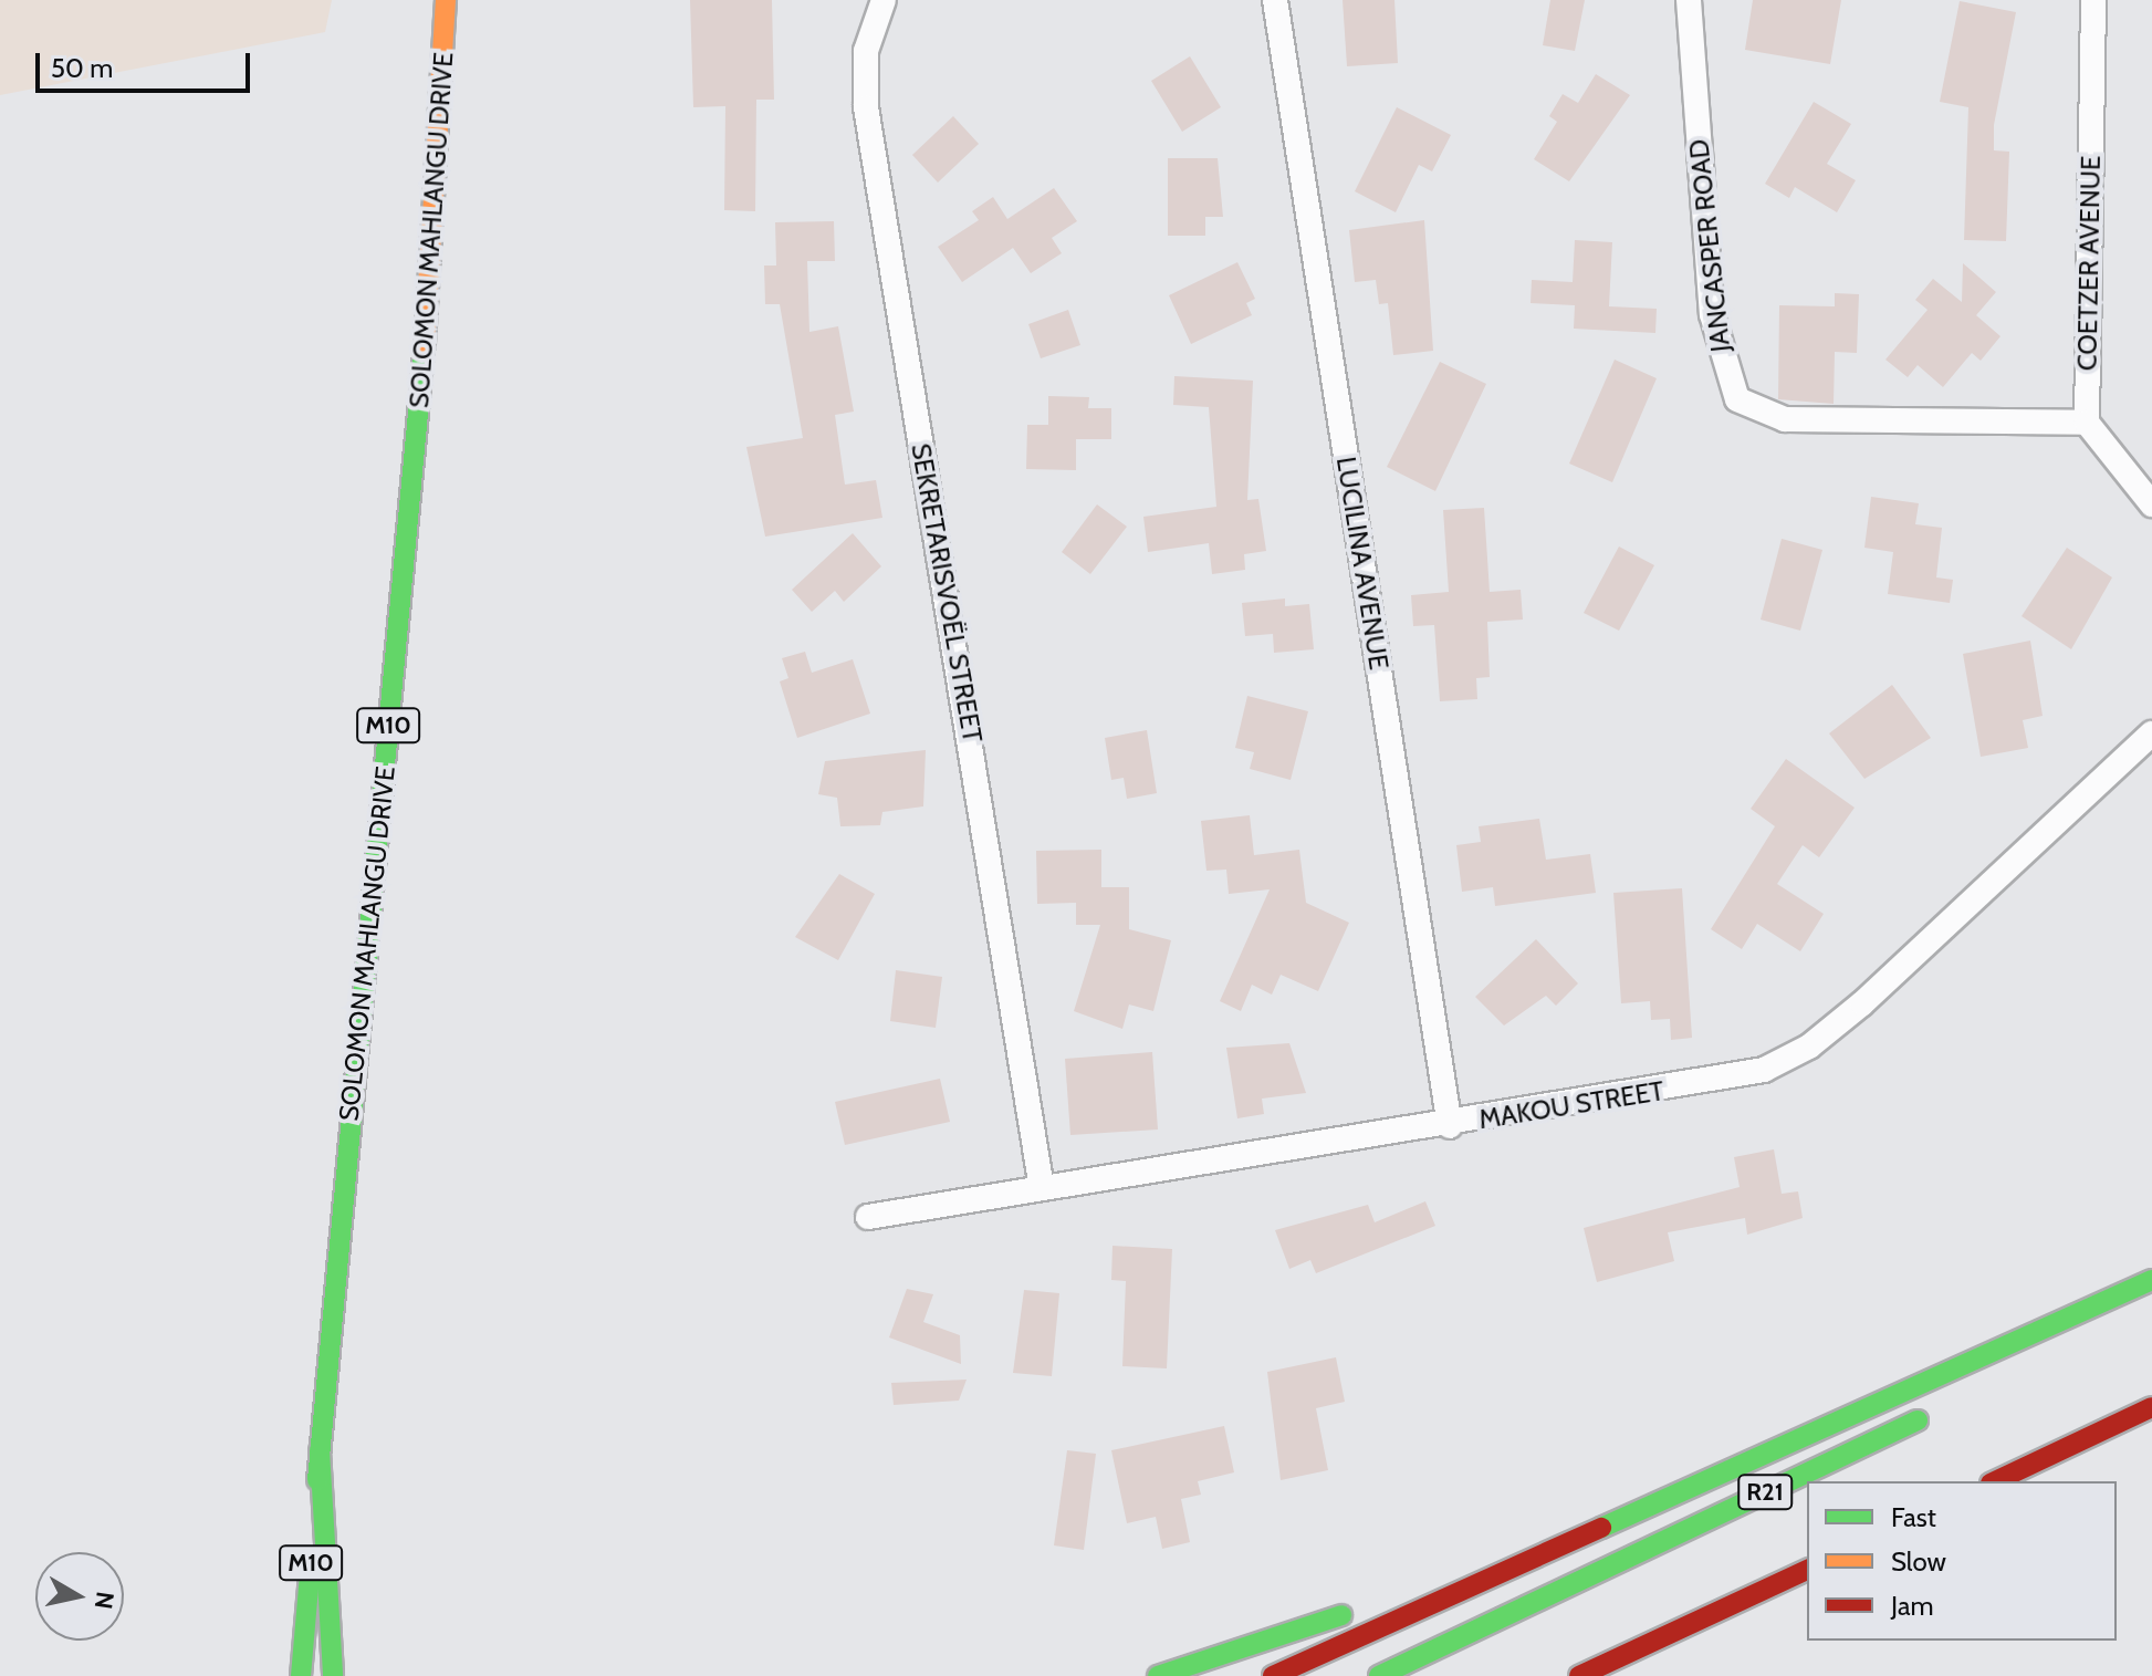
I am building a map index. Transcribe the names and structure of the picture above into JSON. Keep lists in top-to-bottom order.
{
  "streets": {
    "main road": ["SOLOMON MAHLANGU DRIVE", "M10", "R21"],
    "street": [
      "JANCASPER ROAD",
      "COETZER AVENUE",
      "LUCILINA AVENUE",
      "SEKRETARISVOËL STREET",
      "MAKOU STREET"
    ]
  },
  "crossings": [
    ["JANCASPER ROAD", "COETZER AVENUE"],
    ["LUCILINA AVENUE", "MAKOU STREET"],
    ["SEKRETARISVOËL STREET", "MAKOU STREET"]
  ],
  "legend": ["Fast", "Slow", "Jam"],
  "scale_bar": "50 m",
  "north": "right"
}
